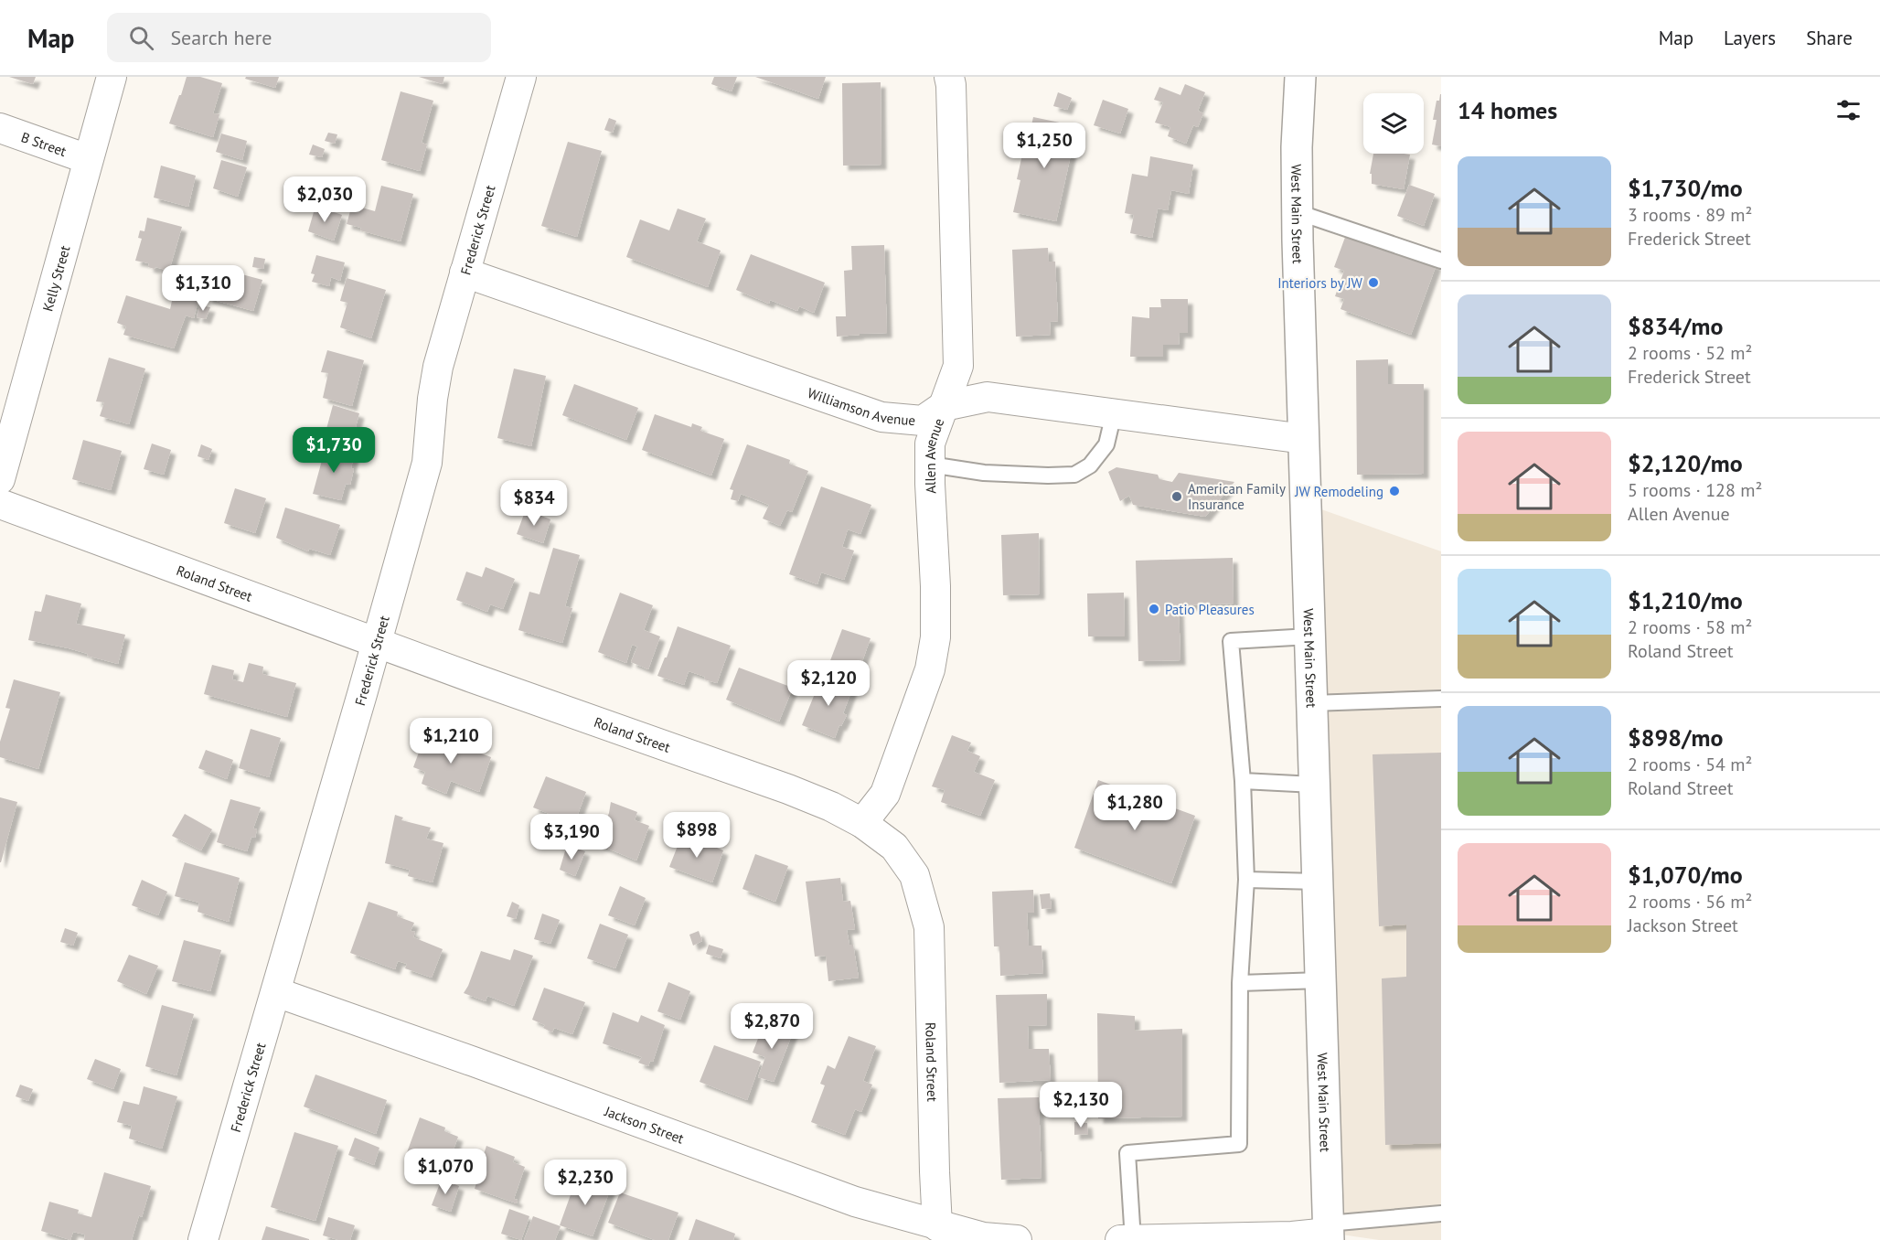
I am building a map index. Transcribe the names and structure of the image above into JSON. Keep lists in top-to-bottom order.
{
  "streets": {
    "main road": ["West Main Street"],
    "street": [
      "B Street",
      "Frederick Street",
      "Kelly Street",
      "Williamson Avenue",
      "Allen Avenue",
      "Roland Street",
      "Jackson Street"
    ]
  },
  "crossings": [
    ["B Street", "Kelly Street"],
    ["West Main Street", "Williamson Avenue"],
    ["Frederick Street", "Williamson Avenue"],
    ["Frederick Street", "Roland Street"],
    ["Frederick Street", "Jackson Street"],
    ["Williamson Avenue", "Allen Avenue"],
    ["Allen Avenue", "Roland Street"],
    ["Roland Street", "Jackson Street"]
  ],
  "places": [
    "Interiors by JW",
    "JW Remodeling",
    "American Family Insurance",
    "Patio Pleasures"
  ],
  "page": {
    "header": "Map",
    "search": "Search here",
    "nav": ["Map", "Layers", "Share"],
    "heading": "14 homes",
    "price": [
      "$1,250",
      "$2,030",
      "$1,310",
      "$1,730",
      "$834",
      "$2,120",
      "$1,210",
      "$1,280",
      "$898",
      "$3,190",
      "$2,870",
      "$2,130",
      "$1,070",
      "$2,230"
    ],
    "list": [
      {
        "name": "$1,730/mo",
        "note": "3 rooms · 89 m² · Frederick Street"
      },
      {
        "name": "$834/mo",
        "note": "2 rooms · 52 m² · Frederick Street"
      },
      {
        "name": "$2,120/mo",
        "note": "5 rooms · 128 m² · Allen Avenue"
      },
      {
        "name": "$1,210/mo",
        "note": "2 rooms · 58 m² · Roland Street"
      },
      {
        "name": "$898/mo",
        "note": "2 rooms · 54 m² · Roland Street"
      },
      {
        "name": "$1,070/mo",
        "note": "2 rooms · 56 m² · Jackson Street"
      }
    ]
  }
}
